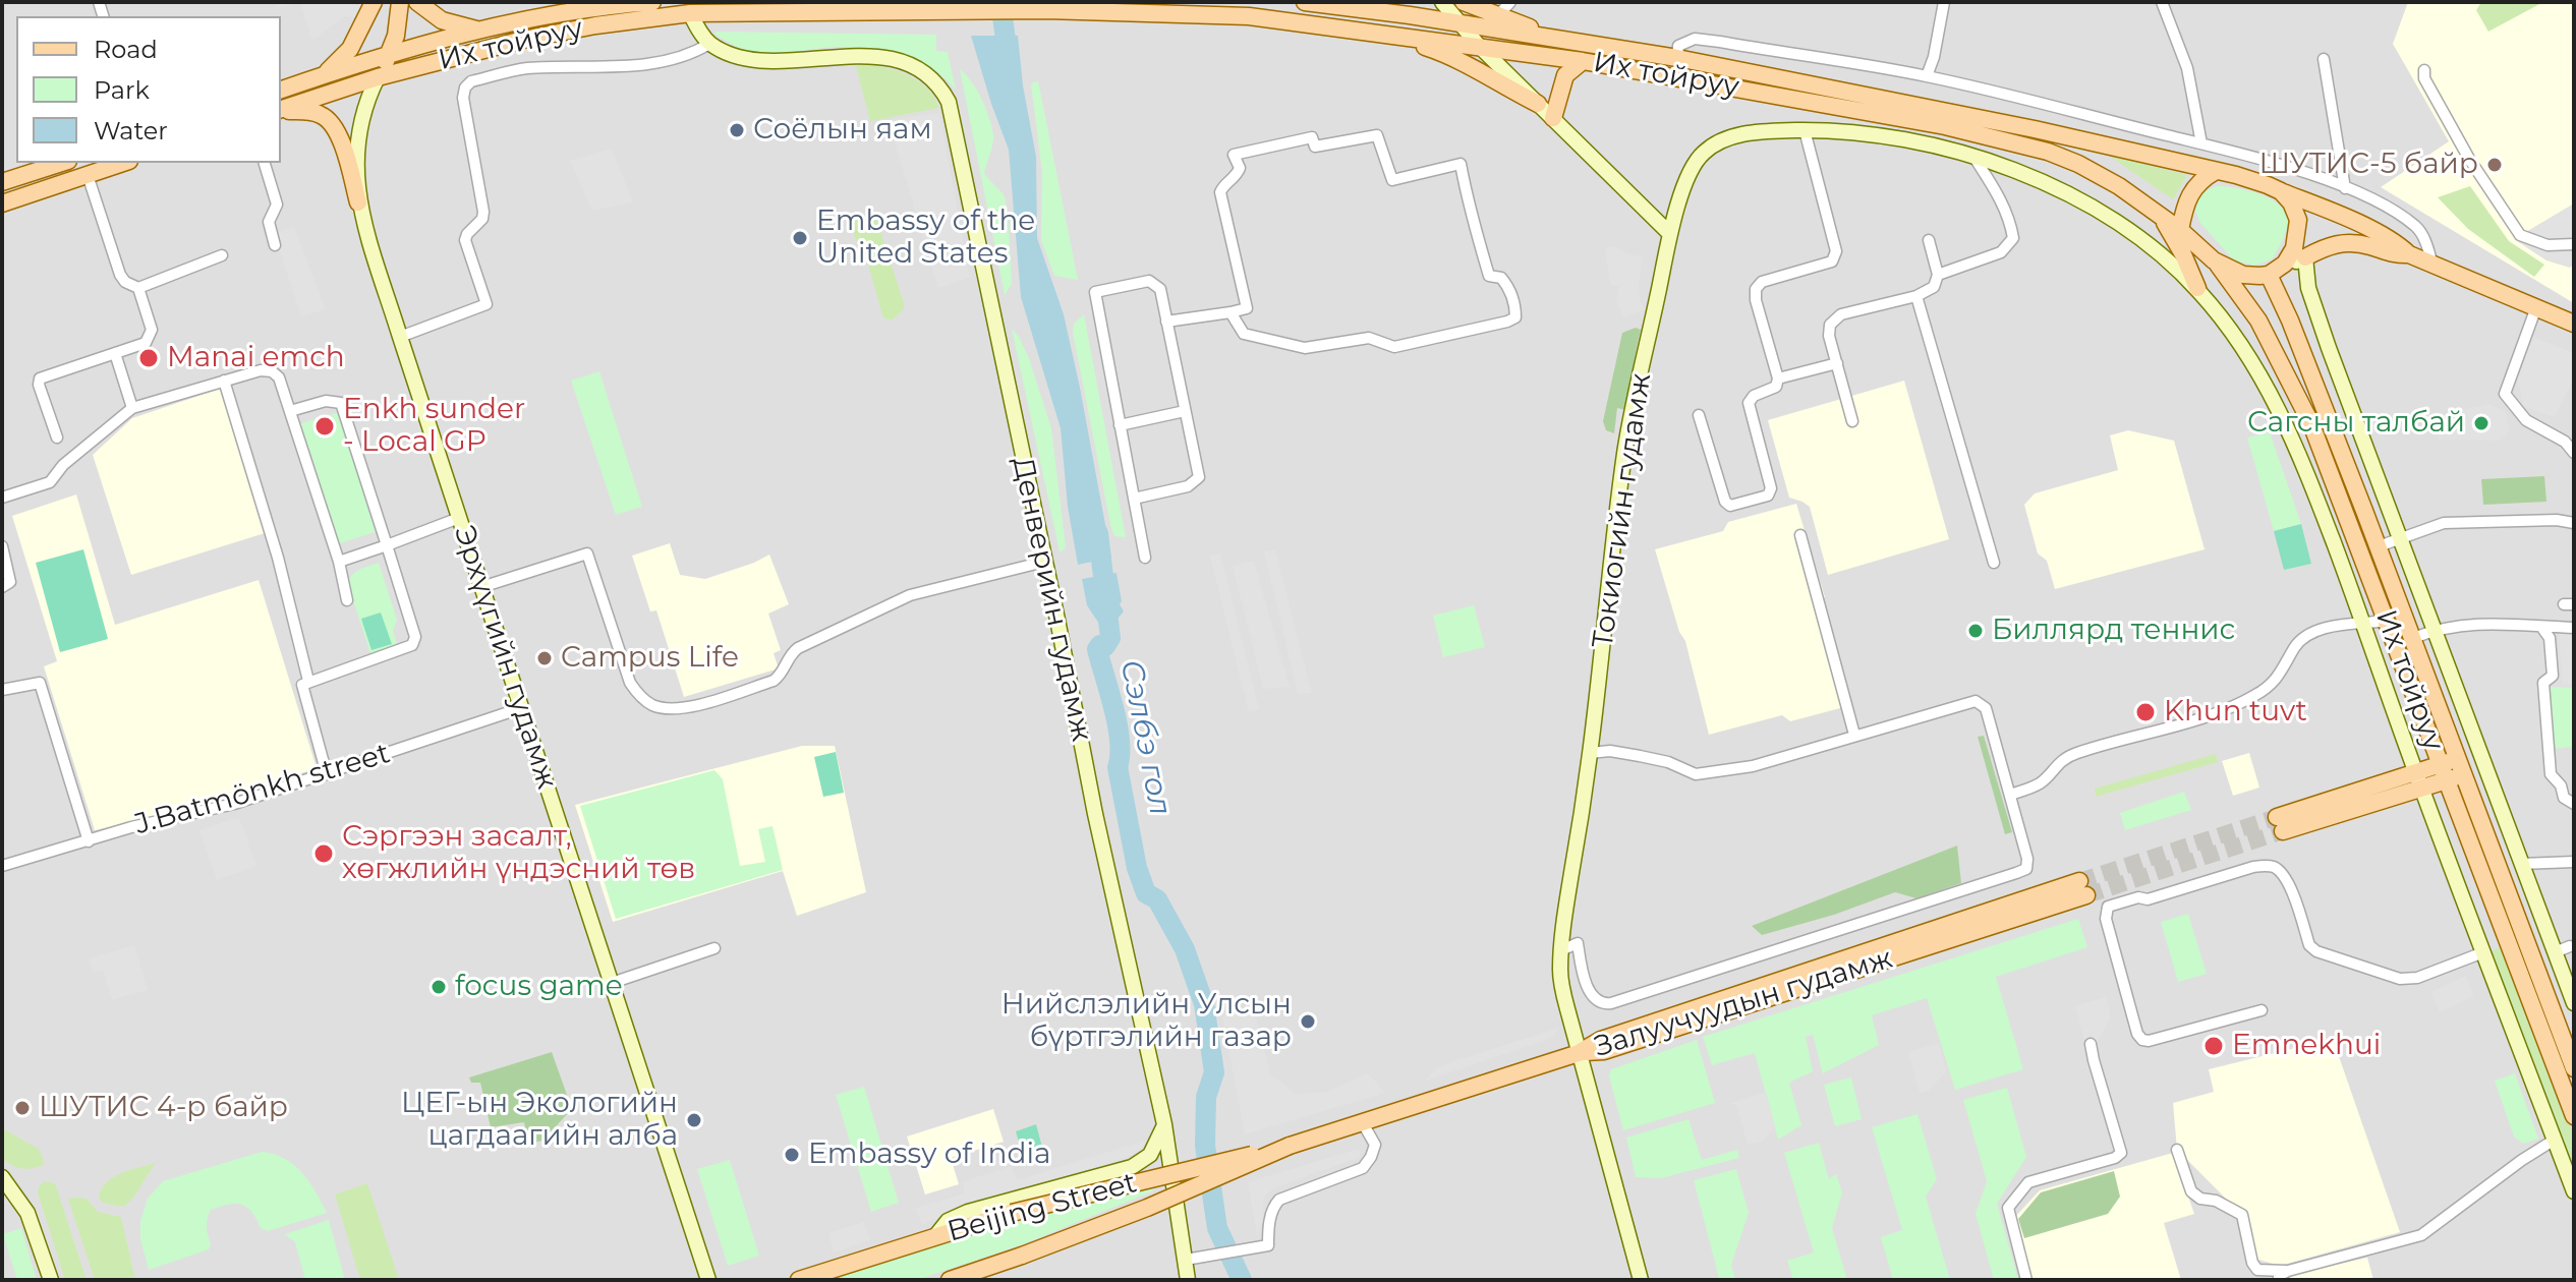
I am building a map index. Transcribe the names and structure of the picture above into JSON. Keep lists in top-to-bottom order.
{
  "streets": {
    "main road": ["Их тойруу", "Залуучуудын гудамж", "Beijing Street"],
    "street": [
      "Токиогийн гудамж",
      "Денверийн гудамж",
      "Эрхүүгийн гудамж",
      "J.Batmönkh street"
    ]
  },
  "crossings": [
    ["Их тойруу", "Эрхүүгийн гудамж"],
    ["Токиогийн гудамж", "Залуучуудын гудамж"],
    ["Токиогийн гудамж", "Beijing Street"],
    ["Эрхүүгийн гудамж", "J.Batmönkh street"],
    ["Залуучуудын гудамж", "Beijing Street"]
  ],
  "water": ["Сэлбэ гол"],
  "places": [
    "Соёлын яам",
    "ШУТИС-5 байр",
    "Embassy of the United States",
    "Manai emch",
    "Сагсны талбай",
    "Enkh sunder - Local GP",
    "Биллярд теннис",
    "Campus Life",
    "Khun tuvt",
    "Сэргээн засалт, хөгжлийн үндэсний төв",
    "focus game",
    "Нийслэлийн Улсын бүртгэлийн газар",
    "Emnekhui",
    "ШУТИС 4-р байр",
    "ЦЕГ-ын Экологийн цагдаагийн алба",
    "Embassy of India"
  ],
  "legend": ["Road", "Park", "Water"]
}
